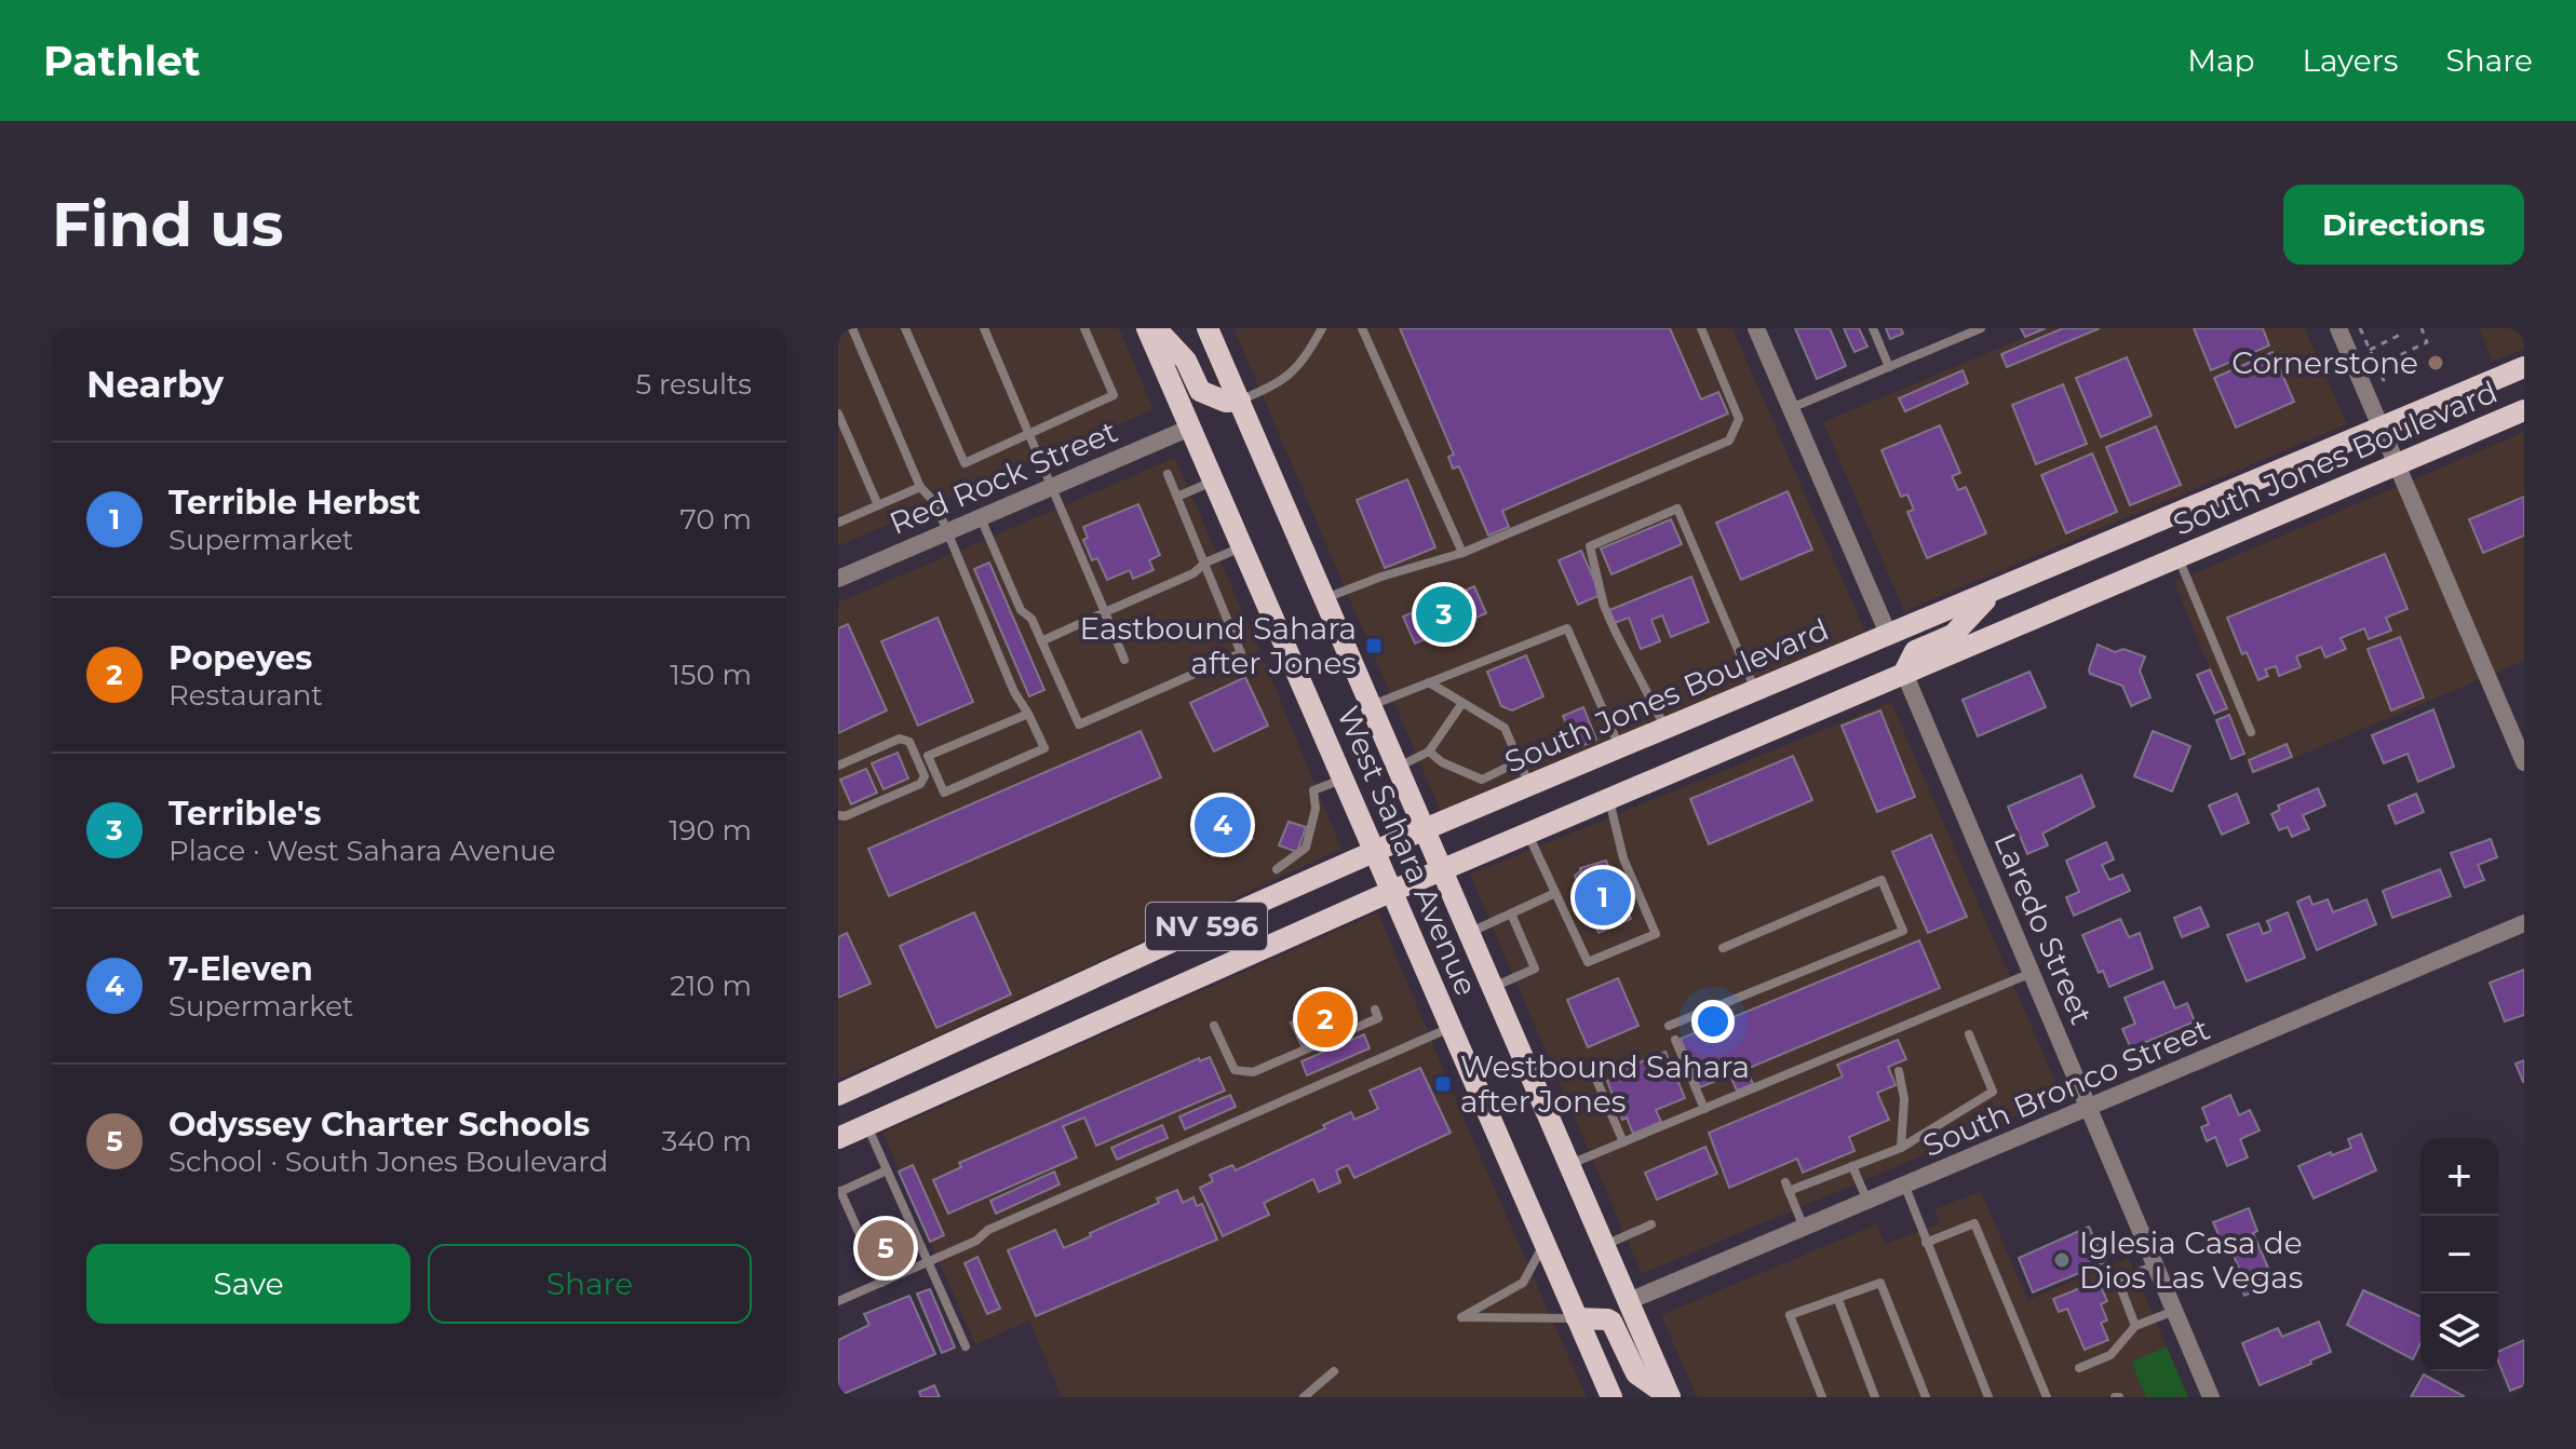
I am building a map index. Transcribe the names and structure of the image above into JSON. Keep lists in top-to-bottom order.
{
  "streets": {
    "main road": ["South Jones Boulevard", "West Sahara Avenue", "NV 596"],
    "street": ["Red Rock Street", "Laredo Street", "South Bronco Street"]
  },
  "crossings": [
    ["South Jones Boulevard", "West Sahara Avenue"],
    ["South Jones Boulevard", "Laredo Street"],
    ["Red Rock Street", "West Sahara Avenue"],
    ["West Sahara Avenue", "South Bronco Street"],
    ["Laredo Street", "South Bronco Street"]
  ],
  "places": {
    "other": ["Cornerstone", "Iglesia Casa de Dios Las Vegas"],
    "transit": ["Eastbound Sahara after Jones", "Westbound Sahara after Jones"]
  },
  "page": {
    "header": "Pathlet",
    "nav": ["Map", "Layers", "Share"],
    "buttons": [
      "Directions",
      ["Save", "Share"]
    ],
    "title": "Find us",
    "heading": ["Nearby", "5 results"],
    "list": [
      {
        "mark": "1",
        "name": "Terrible Herbst",
        "note": "Supermarket",
        "value": "70 m"
      },
      {
        "mark": "2",
        "name": "Popeyes",
        "note": "Restaurant",
        "value": "150 m"
      },
      {
        "mark": "3",
        "name": "Terrible's",
        "note": "Place · West Sahara Avenue",
        "value": "190 m"
      },
      {
        "mark": "4",
        "name": "7-Eleven",
        "note": "Supermarket",
        "value": "210 m"
      },
      {
        "mark": "5",
        "name": "Odyssey Charter Schools",
        "note": "School · South Jones Boulevard",
        "value": "340 m"
      }
    ],
    "pins": [
      "3",
      "4",
      "1",
      "2",
      "5"
    ],
    "map_buttons": ["+", "−"]
  }
}
